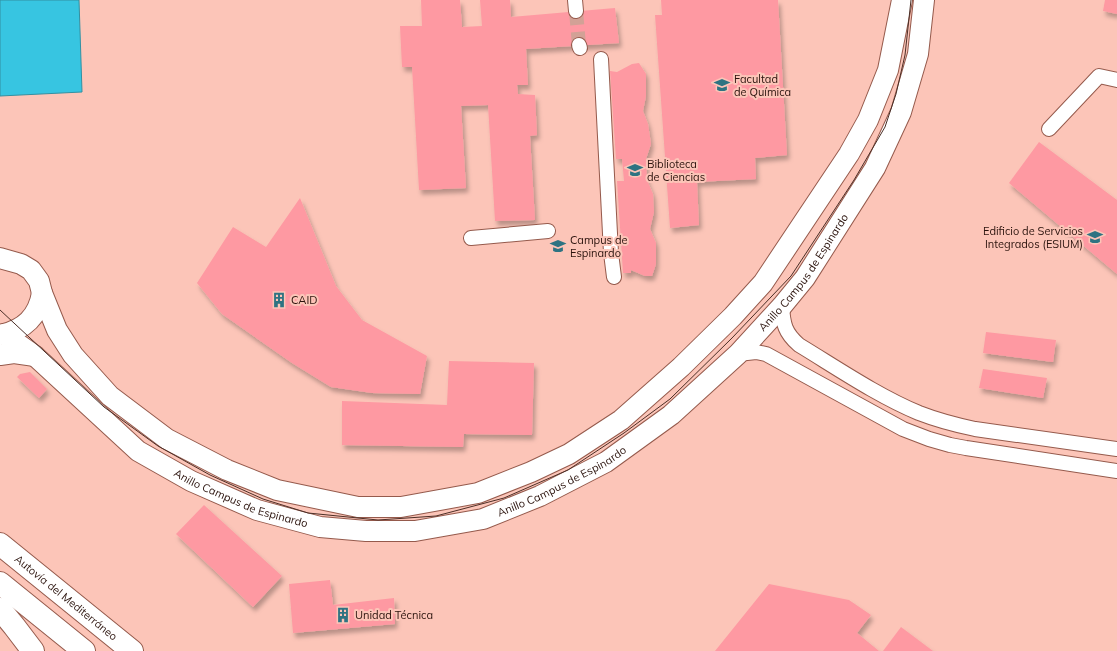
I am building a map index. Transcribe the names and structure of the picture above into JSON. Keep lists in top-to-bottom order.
{
  "streets": {
    "highway": ["Autovía del Mediterráneo"],
    "main road": ["Anillo Campus de Espinardo"]
  },
  "places": {
    "school or university": [
      "Facultad de Química",
      "Biblioteca de Ciencias",
      "Edificio de Servicios Integrados (ESIUM)",
      "Campus de Espinardo"
    ],
    "building": ["CAID", "Unidad Técnica"]
  }
}
